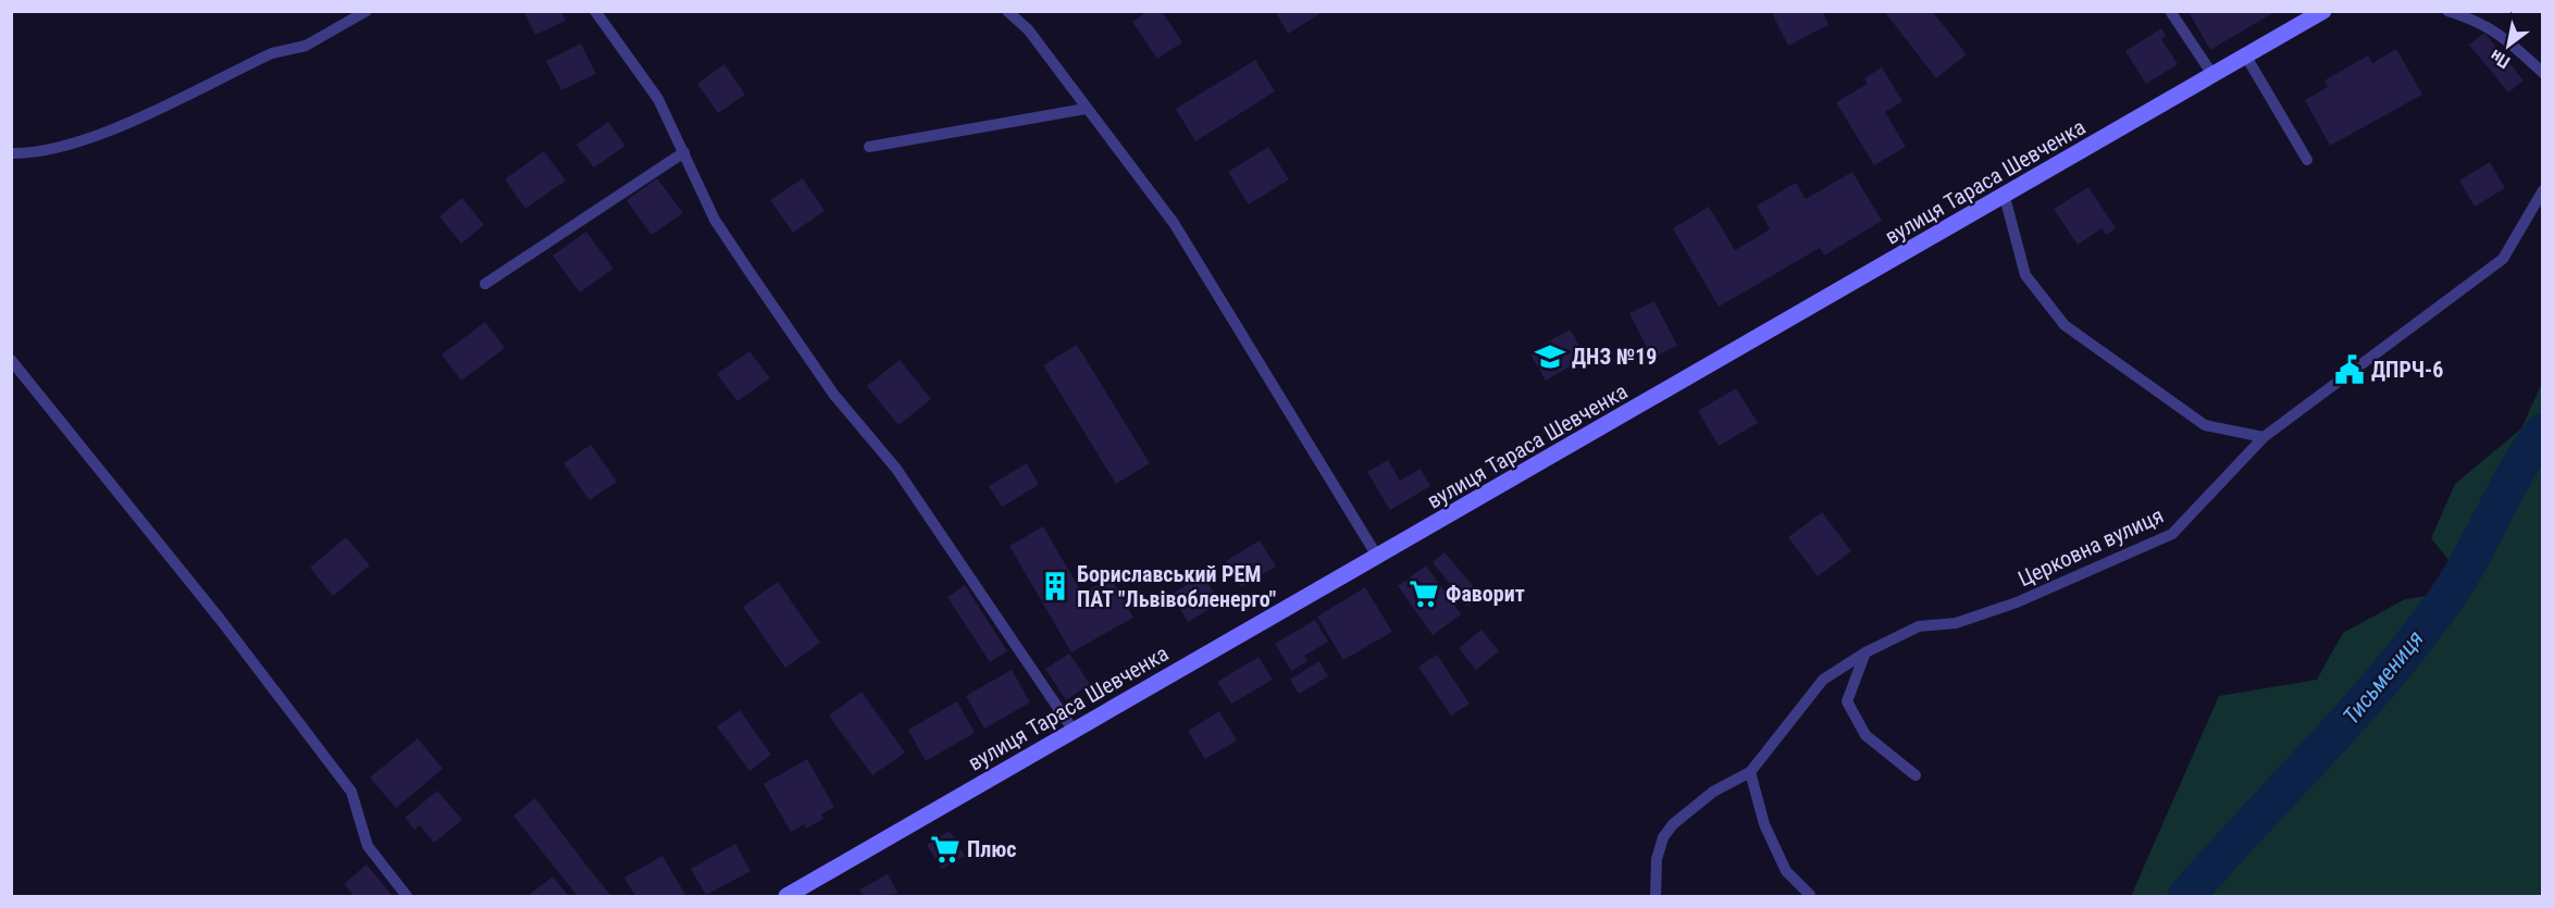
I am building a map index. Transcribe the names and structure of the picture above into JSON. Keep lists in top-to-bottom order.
{
  "streets": {
    "main road": ["вулиця Тараса Шевченка"],
    "lane": ["Церковна вулиця"]
  },
  "water": ["Тисьмениця"],
  "places": {
    "school or university": ["ДНЗ №19"],
    "public building": ["ДПРЧ-6"],
    "building": ["Бориславський РЕМ ПАТ \"Львівобленерго\""],
    "supermarket": ["Фаворит", "Плюс"]
  },
  "north": "bottom left"
}
